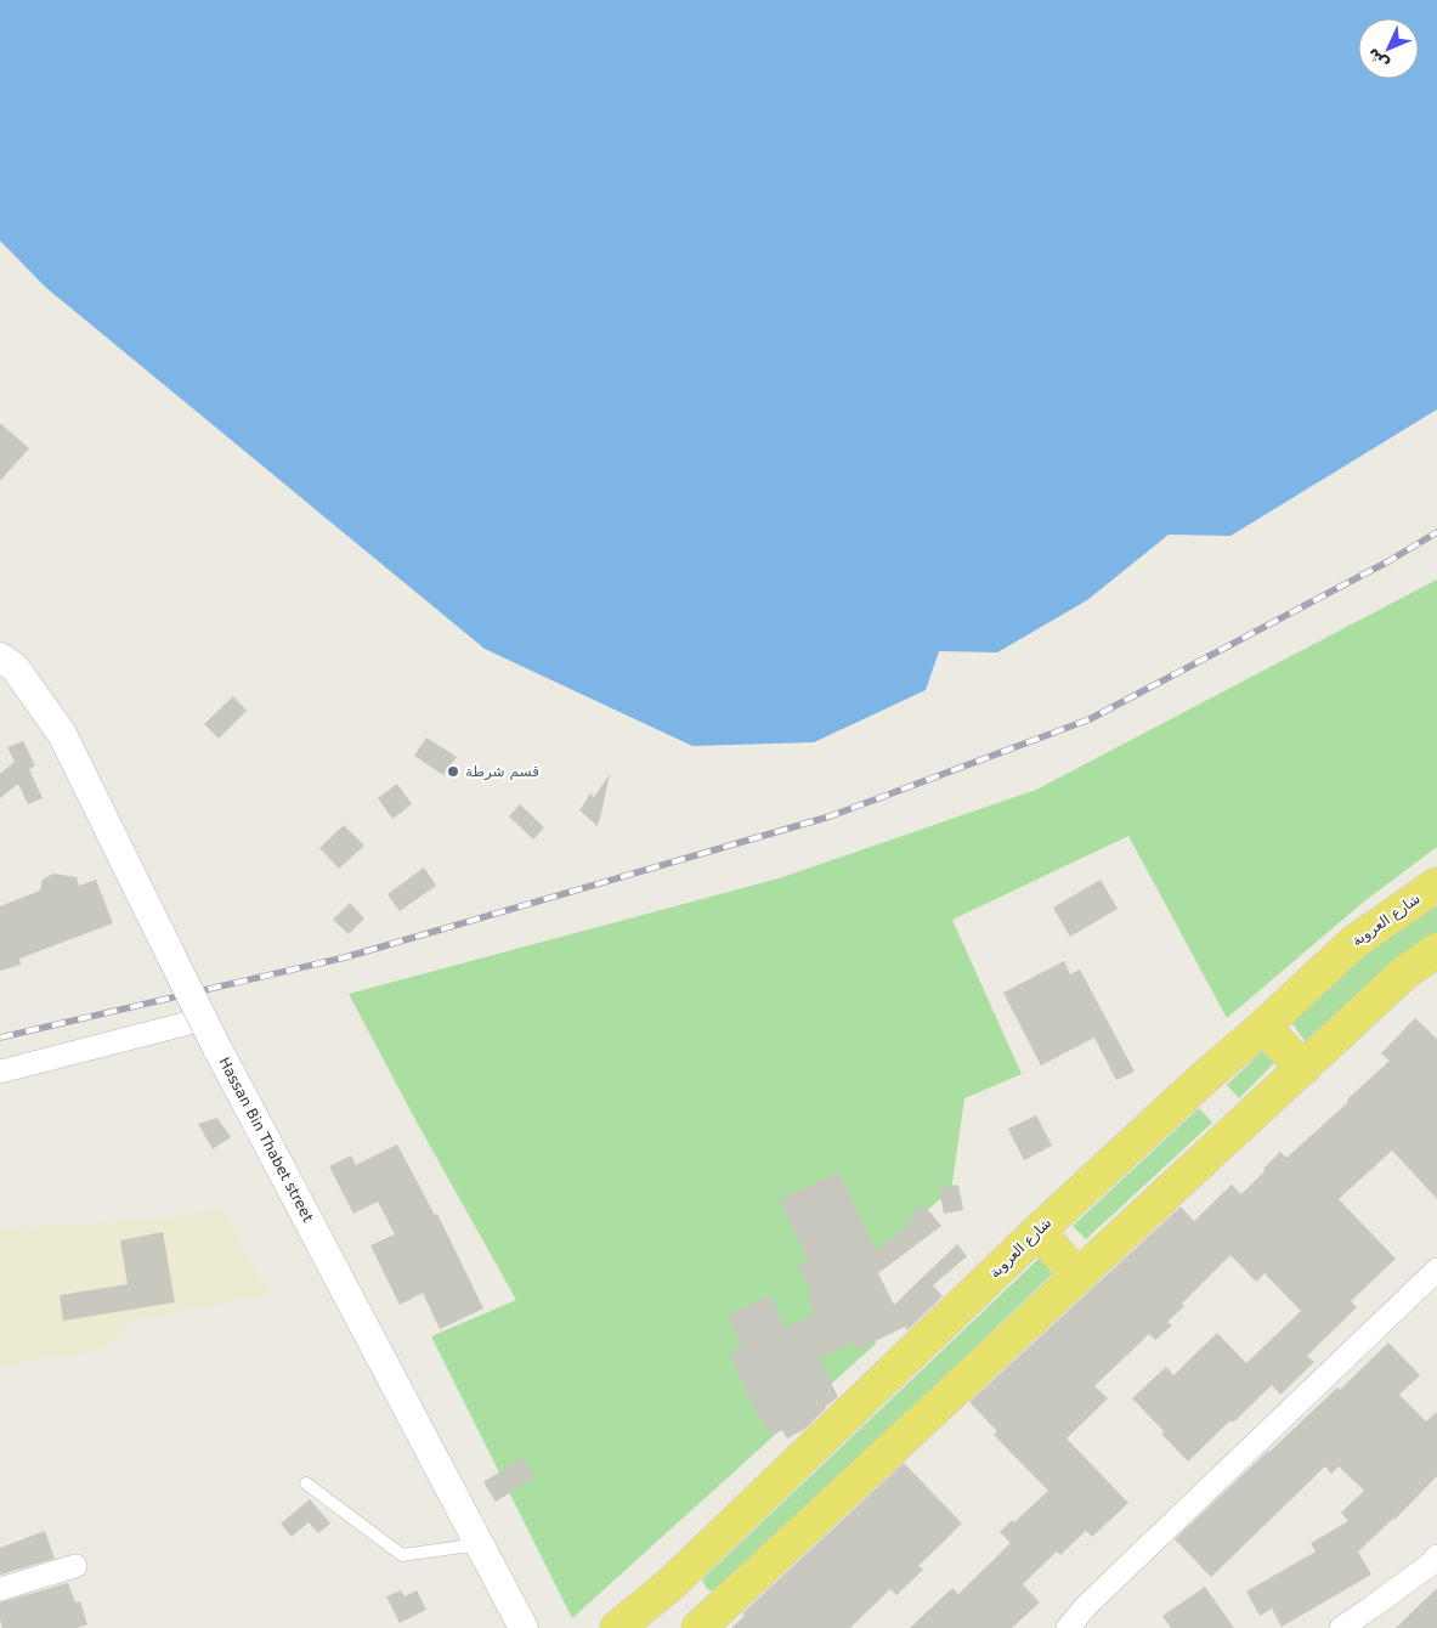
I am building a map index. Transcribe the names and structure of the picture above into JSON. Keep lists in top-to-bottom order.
{
  "streets": {
    "main road": ["شارع العروبة"],
    "street": ["Hassan Bin Thabet street"]
  },
  "places": ["قسم شرطة"],
  "north": "bottom left"
}
